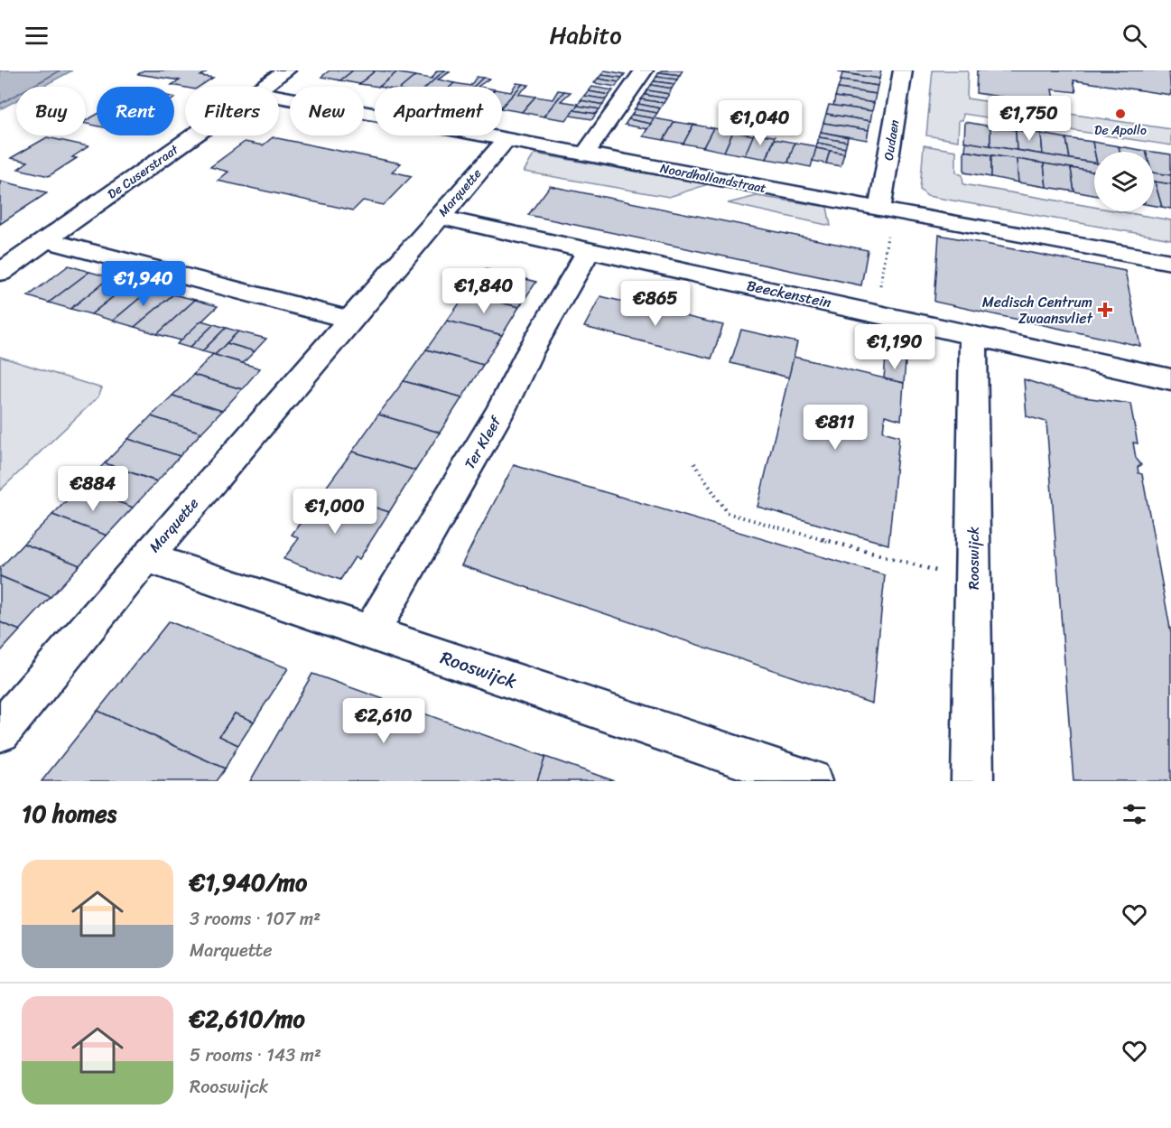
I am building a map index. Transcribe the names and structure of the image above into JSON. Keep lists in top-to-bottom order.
{
  "streets": {
    "street": [
      "Oudaen",
      "De Cuserstraat",
      "Noordhollandstraat",
      "Marquette",
      "Beeckenstein",
      "Ter Kleef",
      "Rooswijck"
    ]
  },
  "crossings": [
    ["Oudaen", "Noordhollandstraat"],
    ["Noordhollandstraat", "Marquette"],
    ["Marquette", "Beeckenstein"],
    ["Marquette", "Rooswijck"],
    ["Beeckenstein", "Ter Kleef"],
    ["Beeckenstein", "Rooswijck"],
    ["Ter Kleef", "Rooswijck"]
  ],
  "places": {
    "other": ["De Apollo"],
    "health": ["Medisch Centrum Zwaansvliet"]
  },
  "page": {
    "header": "Habito",
    "chip": [
      "Buy",
      "Rent",
      "Filters",
      "New",
      "Apartment"
    ],
    "price": [
      "€1,750",
      "€1,040",
      "€1,940",
      "€1,840",
      "€865",
      "€1,190",
      "€811",
      "€884",
      "€1,000",
      "€2,610"
    ],
    "heading": "10 homes",
    "list": [
      {
        "name": "€1,940/mo",
        "note": "3 rooms · 107 m² · Marquette"
      },
      {
        "name": "€2,610/mo",
        "note": "5 rooms · 143 m² · Rooswijck"
      }
    ]
  }
}
